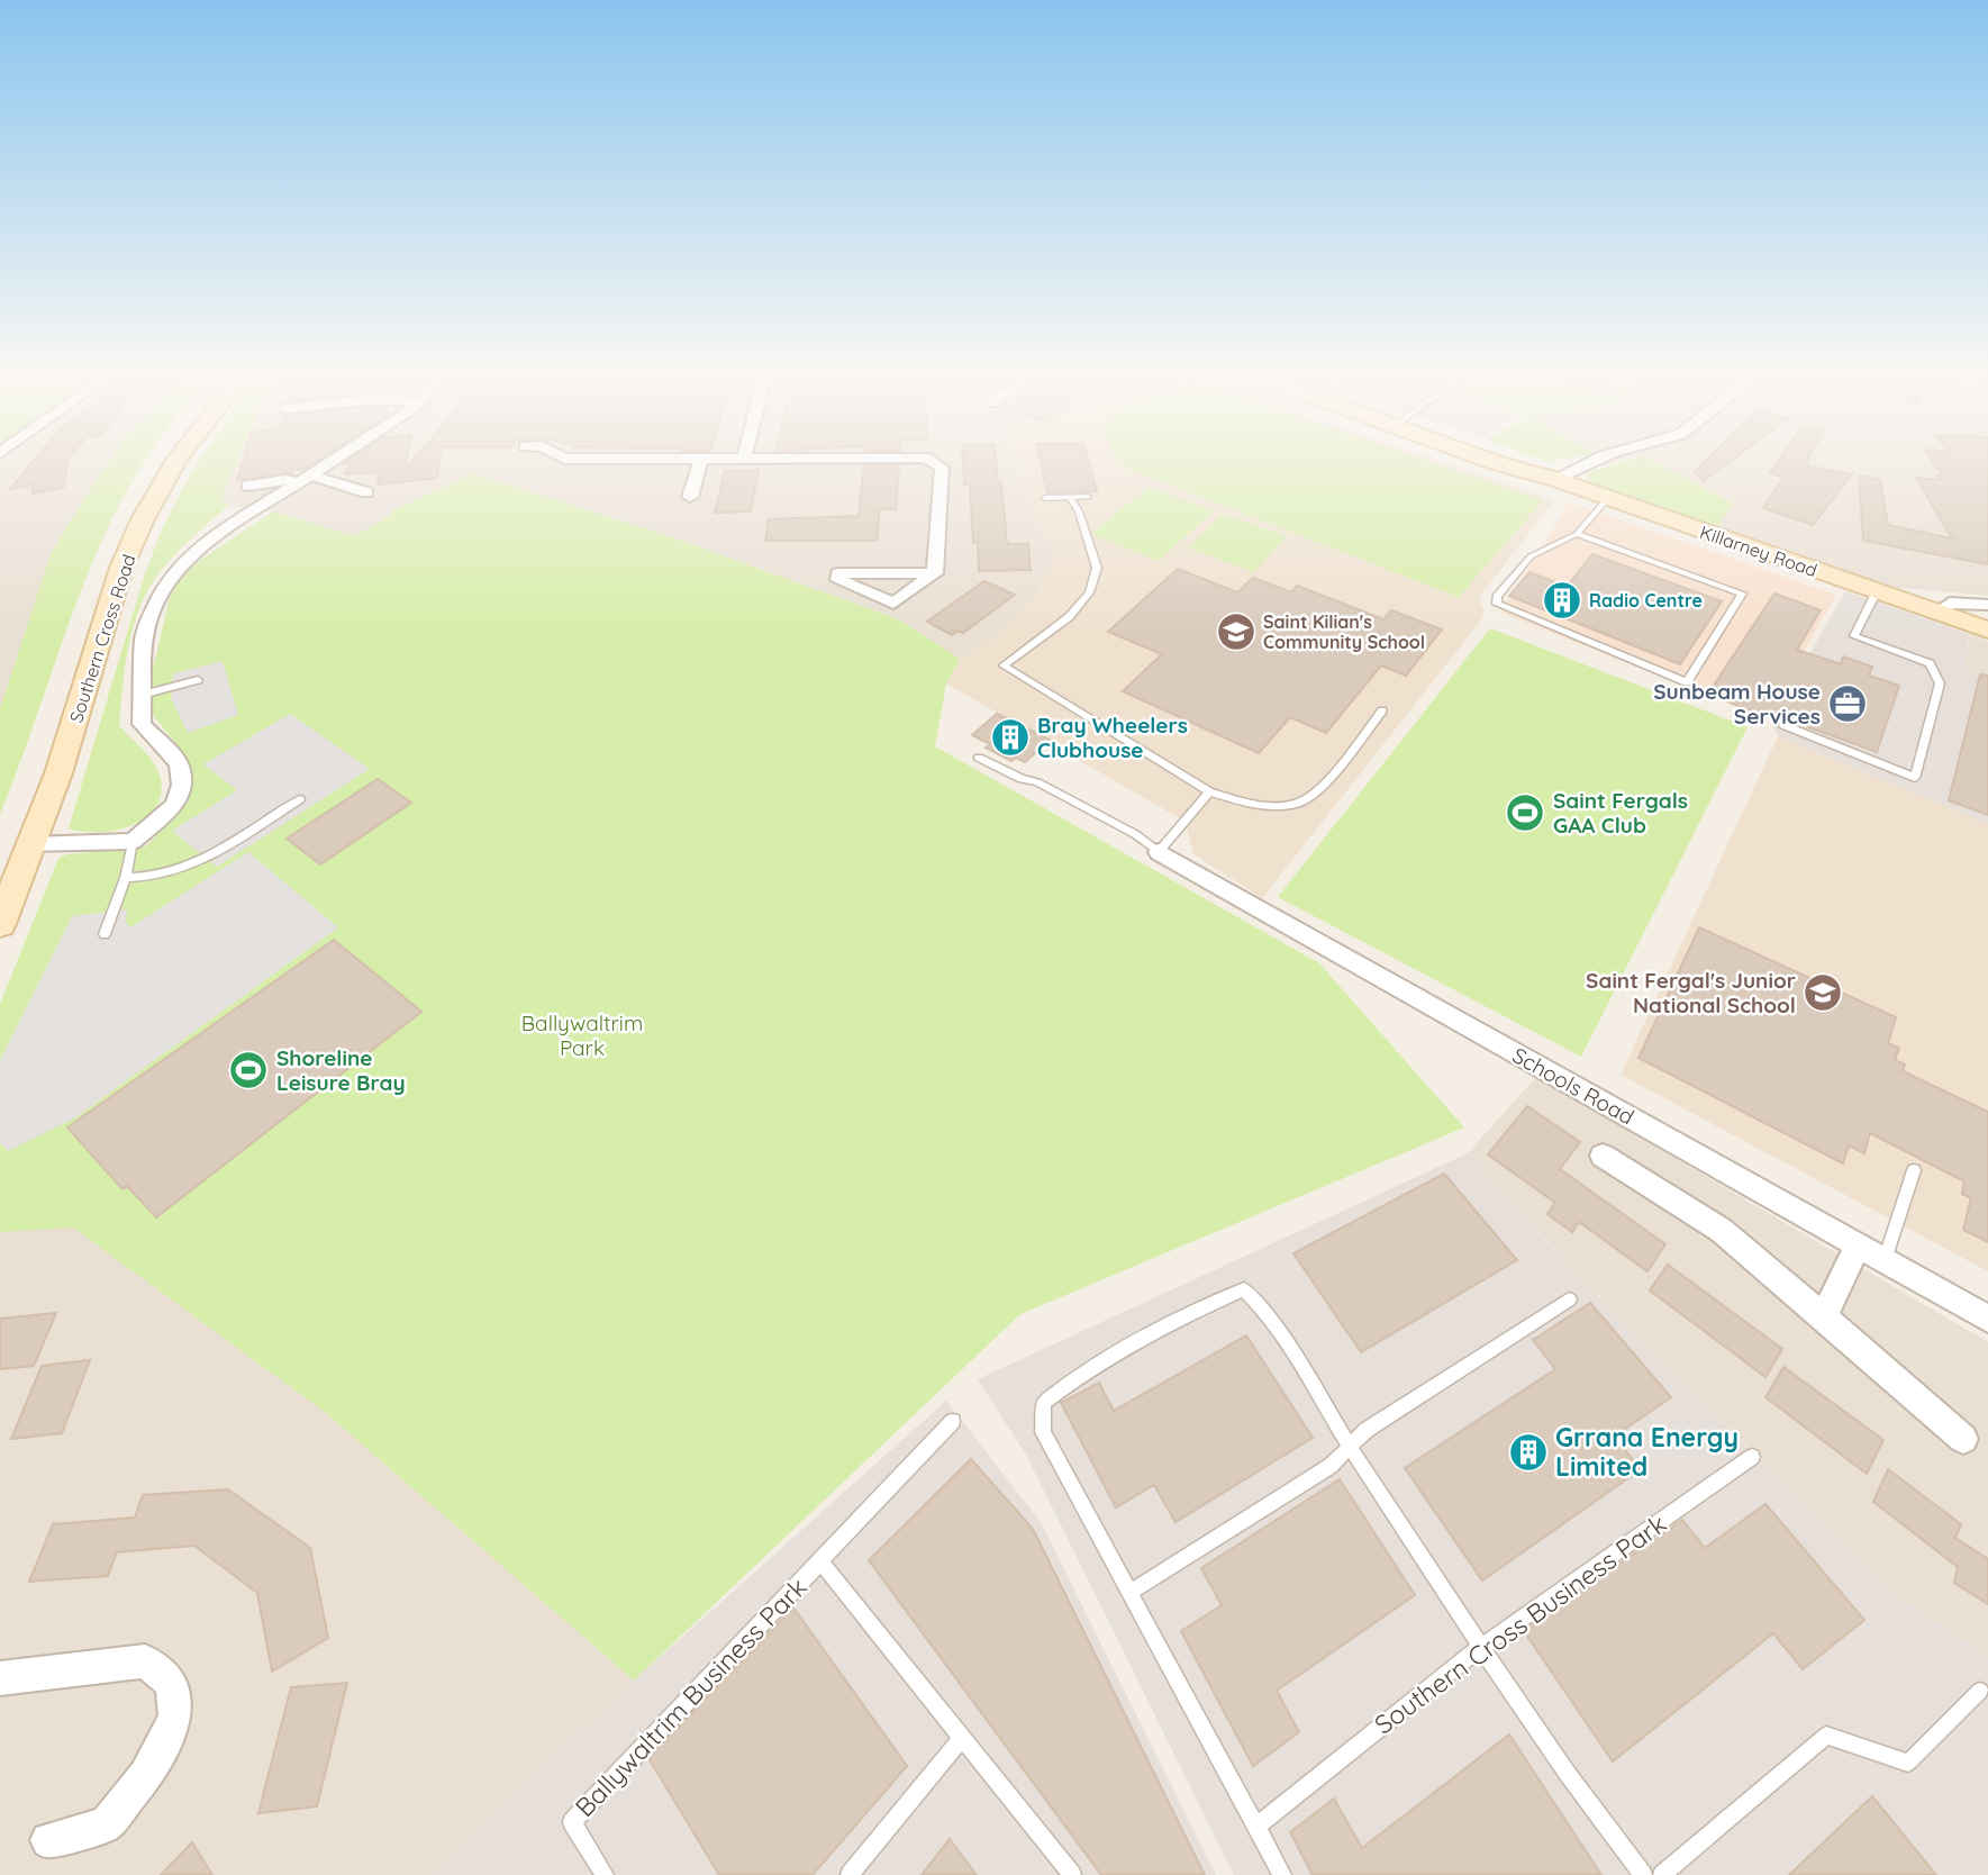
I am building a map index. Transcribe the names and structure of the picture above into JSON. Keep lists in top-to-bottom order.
{
  "streets": {
    "main road": ["Killarney Road", "Southern Cross Road"],
    "street": ["Schools Road"],
    "lane": ["Southern Cross Business Park", "Ballywaltrim Business Park"]
  },
  "parks": ["Ballywaltrim Park"],
  "places": {
    "building": ["Radio Centre", "Bray Wheelers Clubhouse", "Grrana Energy Limited"],
    "school or university": ["Saint Kilian's Community School", "Saint Fergal's Junior National School"],
    "office": ["Sunbeam House Services"],
    "sports": ["Saint Fergals GAA Club", "Shoreline Leisure Bray"]
  }
}
